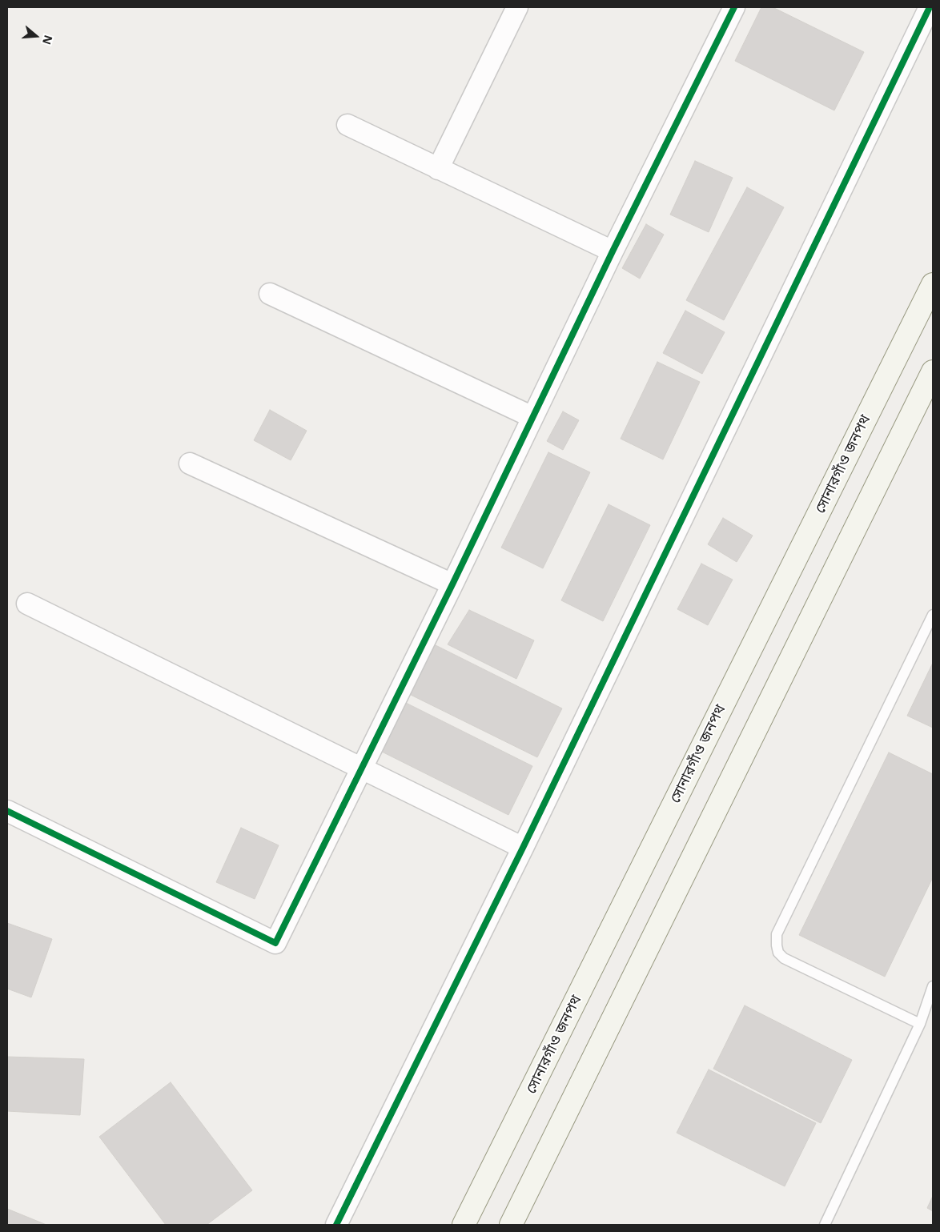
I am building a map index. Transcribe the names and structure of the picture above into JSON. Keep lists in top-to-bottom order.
{
  "streets": {
    "main road": ["সোনারগাঁও জনপথ"]
  },
  "north": "right"
}
